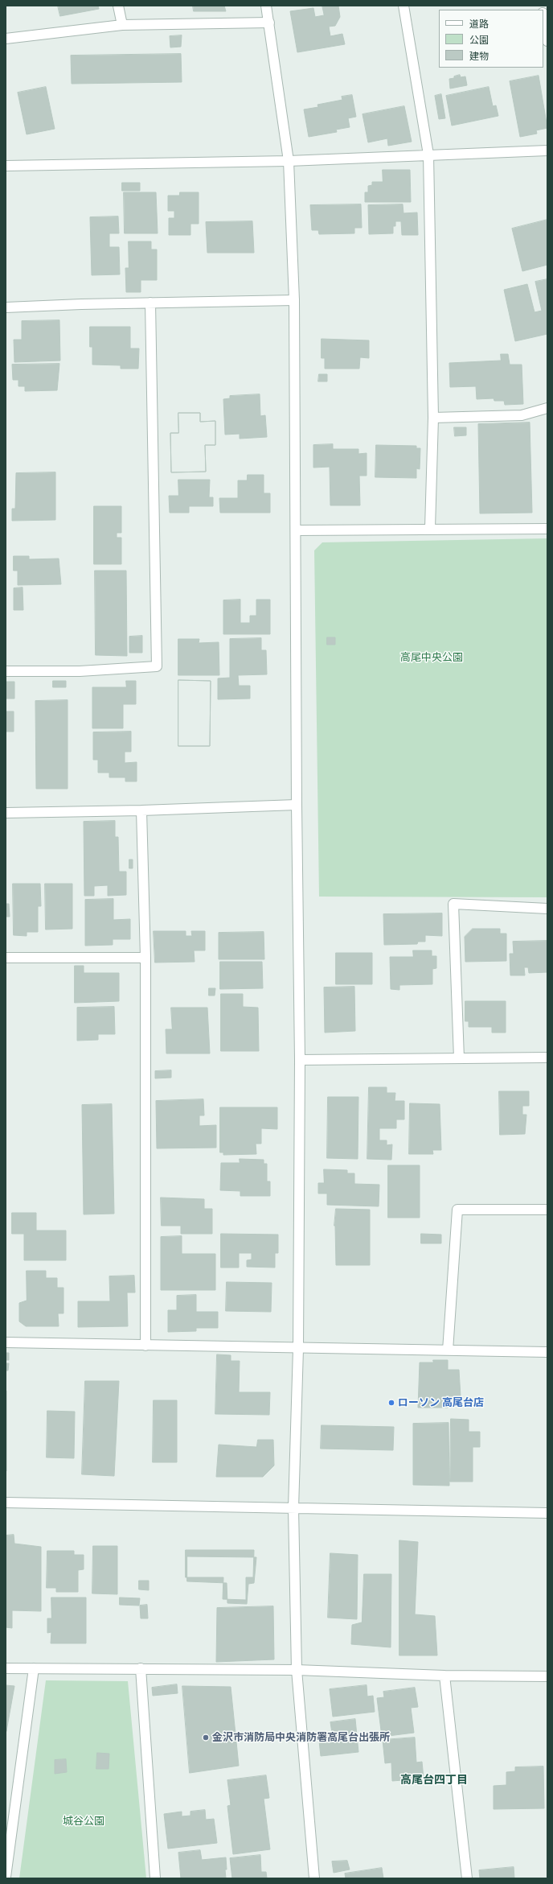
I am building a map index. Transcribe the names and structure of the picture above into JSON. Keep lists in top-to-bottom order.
{
  "districts": ["高尾台四丁目"],
  "parks": ["高尾中央公園", "城谷公園"],
  "places": ["ローソン 高尾台店", "金沢市消防局中央消防署高尾台出張所"],
  "legend": ["道路", "公園", "建物"]
}
